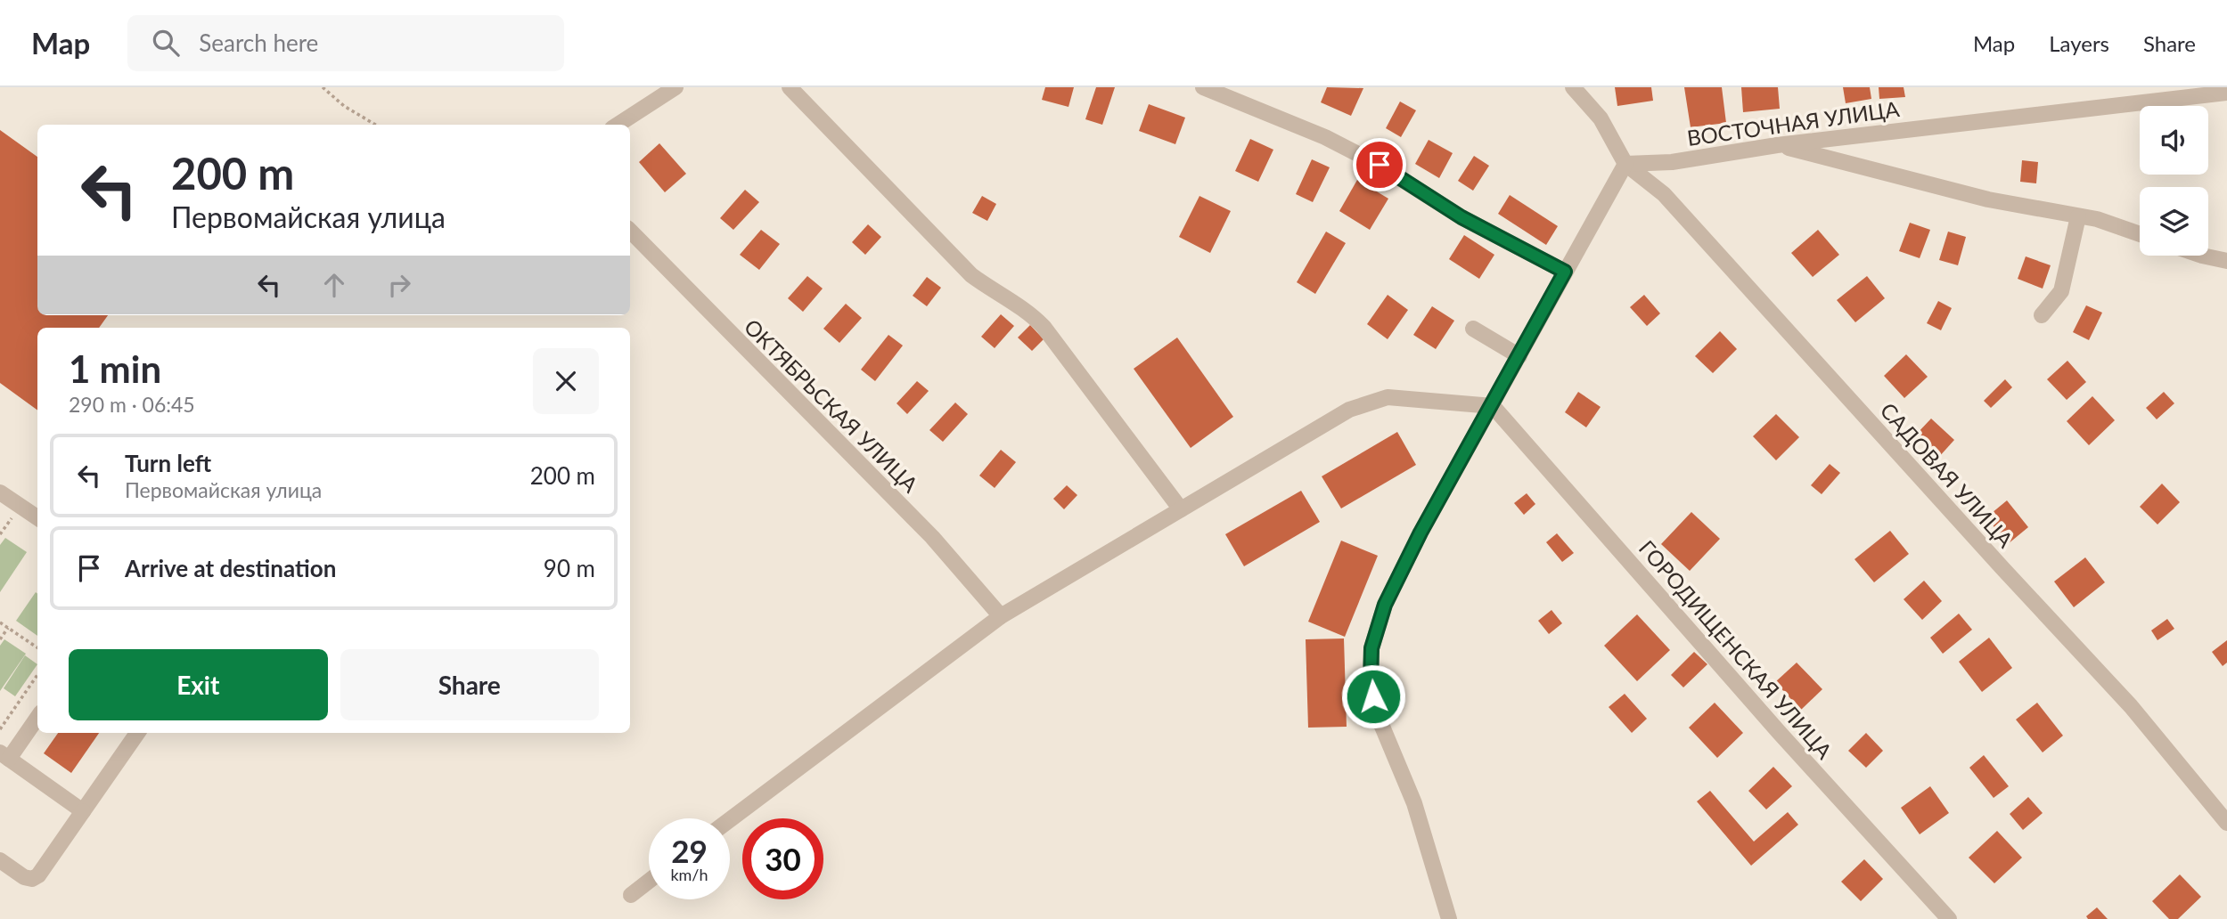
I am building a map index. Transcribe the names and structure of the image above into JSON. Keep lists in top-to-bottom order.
{
  "streets": {
    "street": [
      "ВОСТОЧНАЯ УЛИЦА",
      "ОКТЯБРЬСКАЯ УЛИЦА",
      "САДОВАЯ УЛИЦА",
      "ГОРОДИЩЕНСКАЯ УЛИЦА"
    ]
  },
  "crossings": [
    ["ВОСТОЧНАЯ УЛИЦА", "САДОВАЯ УЛИЦА"]
  ],
  "page": {
    "header": "Map",
    "search": "Search here",
    "nav": ["Map", "Layers", "Share"],
    "turn": ["200 m", "Первомайская улица"],
    "heading": ["1 min", "290 m · 06:45"],
    "list": [
      {
        "name": "Turn left",
        "note": "Первомайская улица",
        "value": "200 m"
      },
      {
        "name": "Arrive at destination",
        "value": "90 m"
      }
    ],
    "buttons": ["Exit", "Share"],
    "speed": "29 km/h",
    "limit": "30"
  }
}
